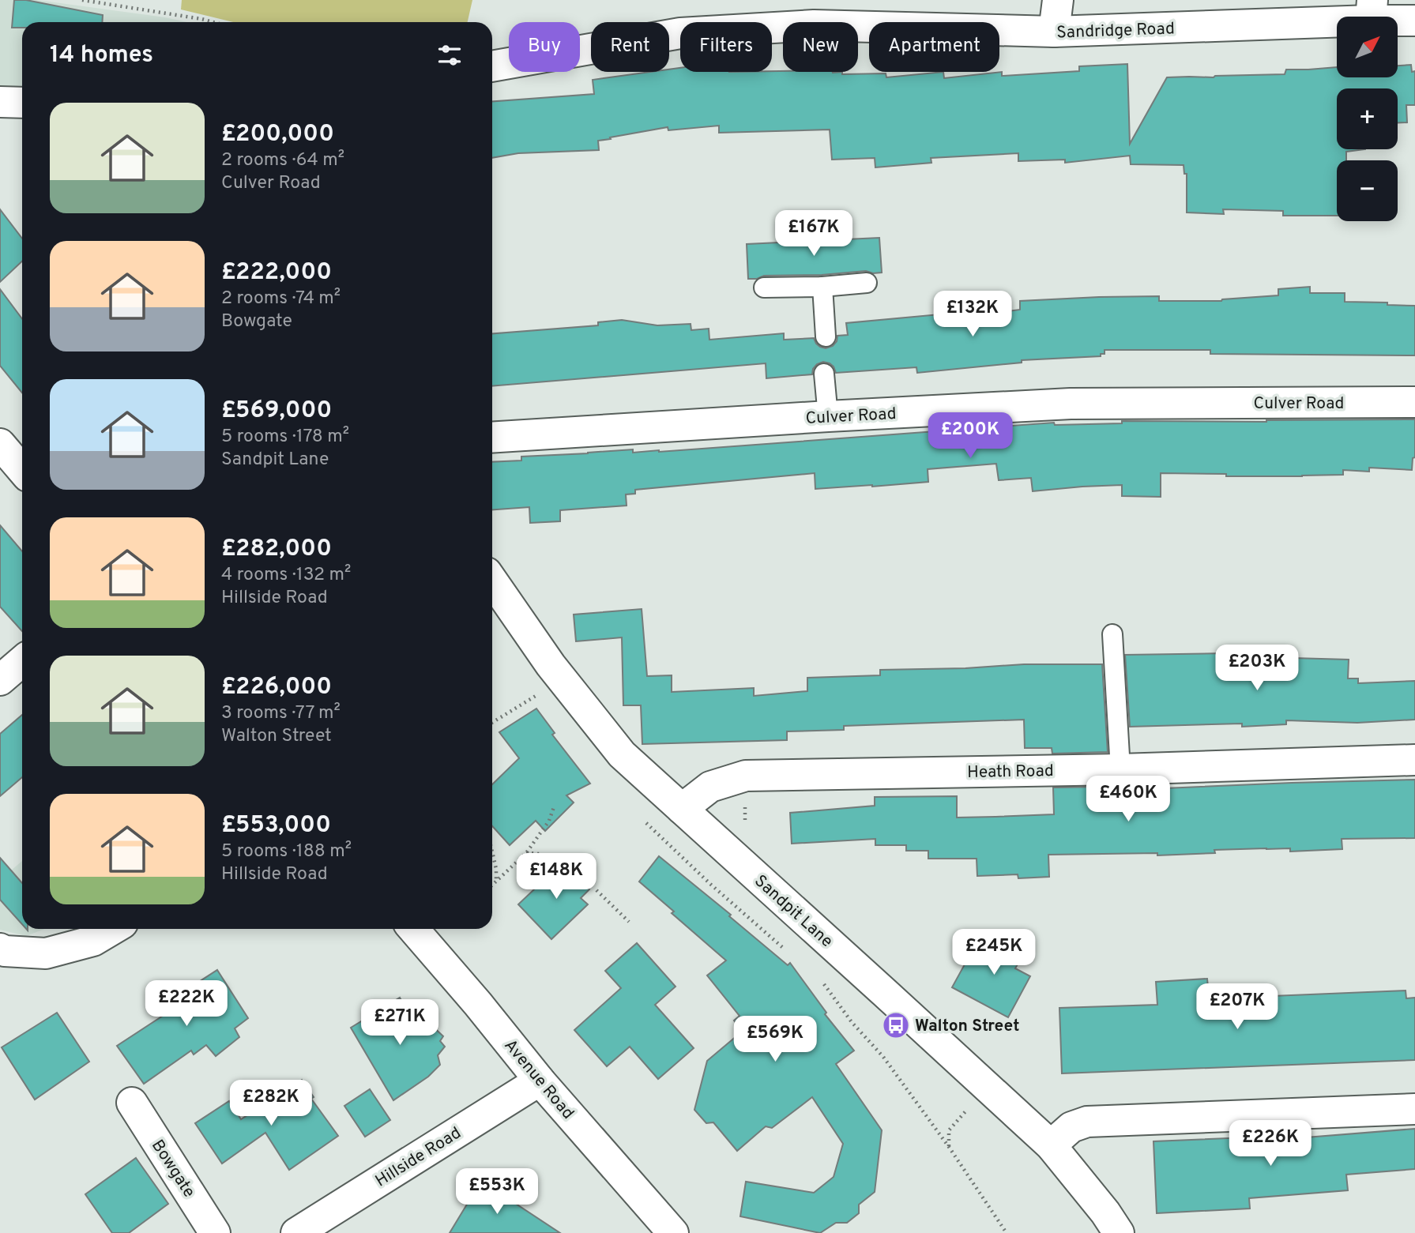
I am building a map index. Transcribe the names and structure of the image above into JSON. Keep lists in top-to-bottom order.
{
  "streets": {
    "street": [
      "Sandridge Road",
      "Culver Road",
      "Heath Road",
      "Sandpit Lane",
      "Avenue Road",
      "Hillside Road",
      "Bowgate"
    ]
  },
  "crossings": [
    ["Heath Road", "Sandpit Lane"],
    ["Avenue Road", "Hillside Road"]
  ],
  "places": {
    "bus stop": ["Walton Street"]
  },
  "north": "top right",
  "page": {
    "map_buttons": ["+", "−"],
    "chip": [
      "Buy",
      "Rent",
      "Filters",
      "New",
      "Apartment"
    ],
    "heading": "14 homes",
    "list": [
      {
        "name": "£200,000",
        "note": "2 rooms · 64 m² · Culver Road"
      },
      {
        "name": "£222,000",
        "note": "2 rooms · 74 m² · Bowgate"
      },
      {
        "name": "£569,000",
        "note": "5 rooms · 178 m² · Sandpit Lane"
      },
      {
        "name": "£282,000",
        "note": "4 rooms · 132 m² · Hillside Road"
      },
      {
        "name": "£226,000",
        "note": "3 rooms · 77 m² · Walton Street"
      },
      {
        "name": "£553,000",
        "note": "5 rooms · 188 m² · Hillside Road"
      }
    ],
    "price": [
      "£167K",
      "£132K",
      "£200K",
      "£203K",
      "£460K",
      "£148K",
      "£245K",
      "£222K",
      "£207K",
      "£271K",
      "£569K",
      "£282K",
      "£226K",
      "£553K"
    ]
  }
}
